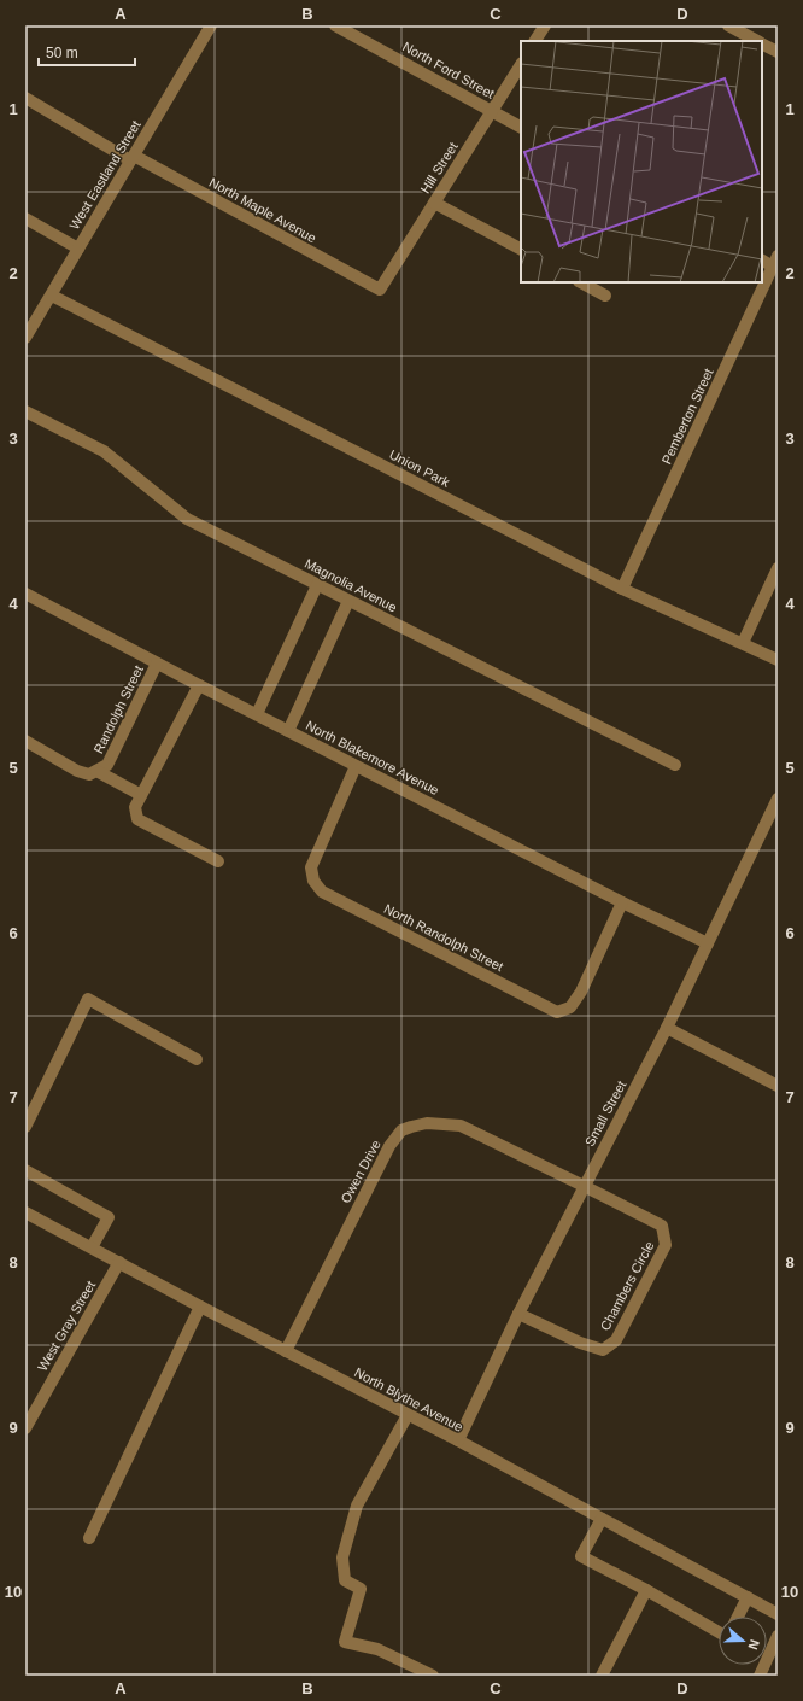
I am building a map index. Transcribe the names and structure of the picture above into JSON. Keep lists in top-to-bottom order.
{
  "streets": {
    "street": [
      "North Ford Street",
      "Hill Street",
      "West Eastland Street",
      "North Maple Avenue",
      "Pemberton Street",
      "Union Park",
      "Magnolia Avenue",
      "Randolph Street",
      "North Blakemore Avenue",
      "North Randolph Street",
      "Small Street",
      "Owen Drive",
      "Chambers Circle",
      "West Gray Street",
      "North Blythe Avenue"
    ]
  },
  "crossings": [
    ["North Ford Street", "Hill Street"],
    ["Hill Street", "North Maple Avenue"],
    ["West Eastland Street", "North Maple Avenue"],
    ["West Eastland Street", "Union Park"],
    ["Pemberton Street", "Union Park"],
    ["Randolph Street", "North Blakemore Avenue"],
    ["North Blakemore Avenue", "North Randolph Street"],
    ["North Blakemore Avenue", "Small Street"],
    ["Small Street", "Owen Drive"],
    ["Small Street", "Chambers Circle"],
    ["Small Street", "North Blythe Avenue"],
    ["Owen Drive", "Chambers Circle"],
    ["Owen Drive", "North Blythe Avenue"],
    ["West Gray Street", "North Blythe Avenue"]
  ],
  "scale_bar": "50 m",
  "north": "right",
  "grid": {
    "columns": [
      "A",
      "B",
      "C",
      "D"
    ],
    "rows": [
      "1",
      "2",
      "3",
      "4",
      "5",
      "6",
      "7",
      "8",
      "9",
      "10"
    ]
  }
}
